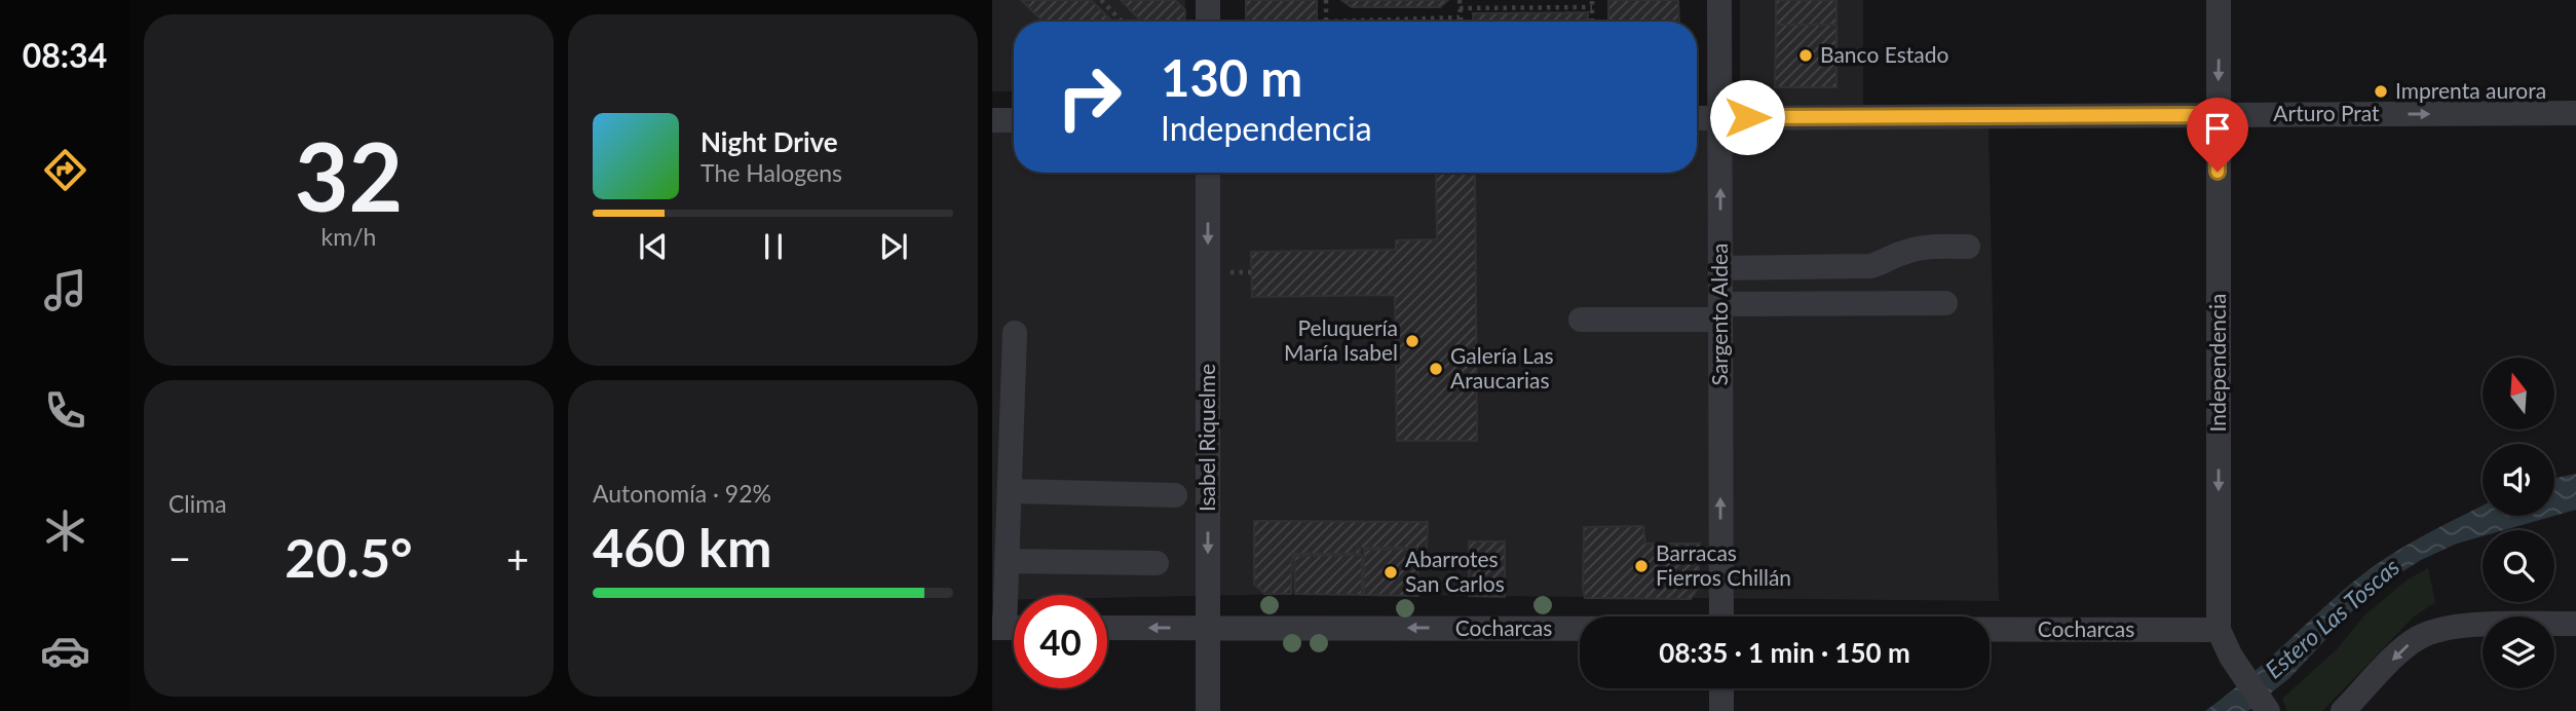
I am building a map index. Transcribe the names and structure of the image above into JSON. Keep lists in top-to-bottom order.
{
  "streets": {
    "street": [
      "Arturo Prat",
      "Sargento Aldea",
      "Independencia",
      "Isabel Riquelme",
      "Cocharcas"
    ]
  },
  "crossings": [
    ["Arturo Prat", "Sargento Aldea"],
    ["Arturo Prat", "Independencia"],
    ["Independencia", "Cocharcas"],
    ["Isabel Riquelme", "Cocharcas"]
  ],
  "one_way": [
    "Arturo Prat",
    "Sargento Aldea",
    "Independencia",
    "Cocharcas"
  ],
  "water": ["Estero Las Toscas"],
  "places": [
    "Banco Estado",
    "Imprenta aurora",
    "Peluquería María Isabel",
    "Galería Las Araucarias",
    "Barracas Fierros Chillán",
    "Abarrotes San Carlos"
  ],
  "north": "top",
  "page": {
    "tabs": "08:34",
    "tile": [
      ["32", "km/h"],
      "Clima",
      ["Autonomía · 92%", "460 km"]
    ],
    "turn": ["130 m", "Independencia"],
    "song": ["Night Drive", "The Halogens"],
    "heat": ["−", "20.5°", "+"],
    "limit": "40",
    "trip": "08:35 · 1 min · 150 m"
  }
}
